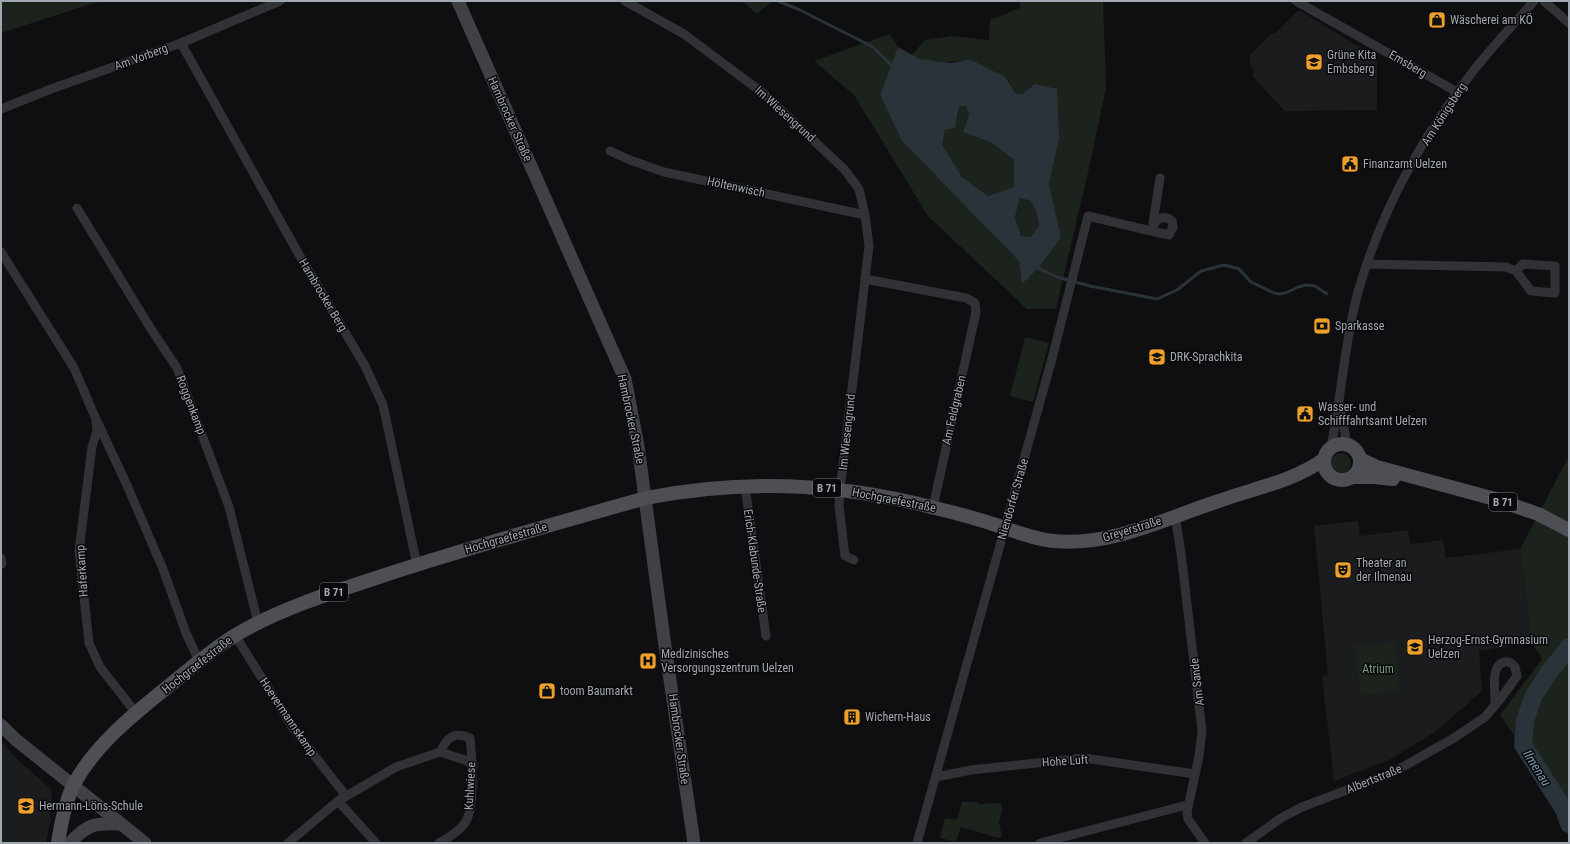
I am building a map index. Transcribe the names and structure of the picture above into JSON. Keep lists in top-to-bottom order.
{
  "streets": {
    "main road": ["B 71", "Hochgraefestraße", "Greyerstraße"],
    "street": [
      "Am Vorberg",
      "Emsberg",
      "Im Wiesengrund",
      "Am Königsberg",
      "Hambrocker Straße",
      "Höltenwisch",
      "Hambrocker Berg",
      "Roggenkamp",
      "Am Feldgraben",
      "Niendorfer Straße",
      "Erich-Klabunde-Straße",
      "Haferkamp",
      "Am Sande",
      "Hoevermannskamp",
      "Hohe Luft",
      "Albertstraße",
      "Kuhlwiese"
    ]
  },
  "crossings": [
    ["Am Vorberg", "Hambrocker Berg"],
    ["Emsberg", "Am Königsberg"],
    ["Im Wiesengrund", "Höltenwisch"],
    ["Im Wiesengrund", "Am Feldgraben"],
    ["Im Wiesengrund", "Hochgraefestraße"],
    ["Am Königsberg", "B 71"],
    ["Am Königsberg", "Greyerstraße"],
    ["Hambrocker Straße", "Hochgraefestraße"],
    ["Hambrocker Berg", "Hochgraefestraße"],
    ["Roggenkamp", "Hochgraefestraße"],
    ["Am Feldgraben", "Hochgraefestraße"],
    ["B 71", "Hochgraefestraße"],
    ["B 71", "Greyerstraße"],
    ["Niendorfer Straße", "Hochgraefestraße"],
    ["Niendorfer Straße", "Greyerstraße"],
    ["Niendorfer Straße", "Hohe Luft"],
    ["Hochgraefestraße", "Greyerstraße"],
    ["Hochgraefestraße", "Erich-Klabunde-Straße"],
    ["Hochgraefestraße", "Haferkamp"],
    ["Hochgraefestraße", "Hoevermannskamp"],
    ["Greyerstraße", "Am Sande"],
    ["Am Sande", "Hohe Luft"]
  ],
  "water": ["Ilmenau"],
  "parks": ["Atrium"],
  "places": {
    "shop": ["Wäscherei am KÖ", "toom Baumarkt"],
    "school or university": [
      "Grüne Kita Embsberg",
      "DRK-Sprachkita",
      "Herzog-Ernst-Gymnasium Uelzen",
      "Hermann-Löns-Schule"
    ],
    "public building": ["Finanzamt Uelzen", "Wasser- und Schifffahrtsamt Uelzen"],
    "bank": ["Sparkasse"],
    "theatre": ["Theater an der Ilmenau"],
    "hospital": ["Medizinisches Versorgungszentrum Uelzen"],
    "building": ["Wichern-Haus"]
  }
}
